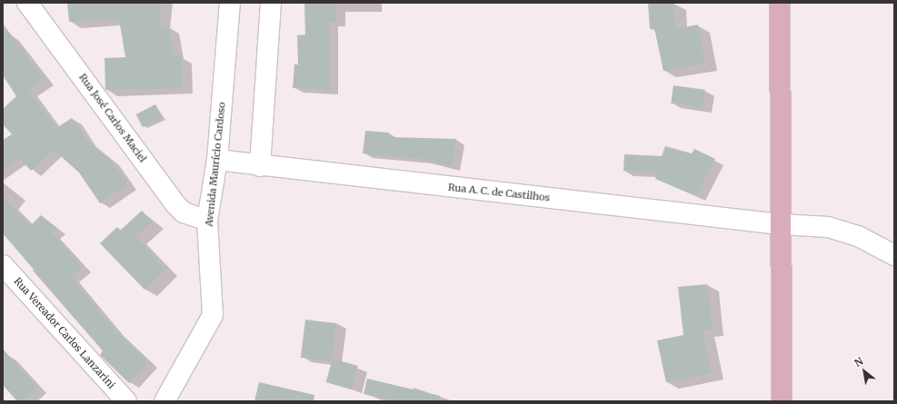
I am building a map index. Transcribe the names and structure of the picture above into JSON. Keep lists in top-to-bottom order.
{
  "streets": {
    "street": [
      "Rua José Carlos Maciel",
      "Avenida Maurício Cardoso",
      "Rua A. C. de Castilhos",
      "Rua Vereador Carlos Lanzarini"
    ]
  },
  "crossings": [
    ["Rua José Carlos Maciel", "Avenida Maurício Cardoso"],
    ["Avenida Maurício Cardoso", "Rua A. C. de Castilhos"]
  ],
  "north": "top left"
}
